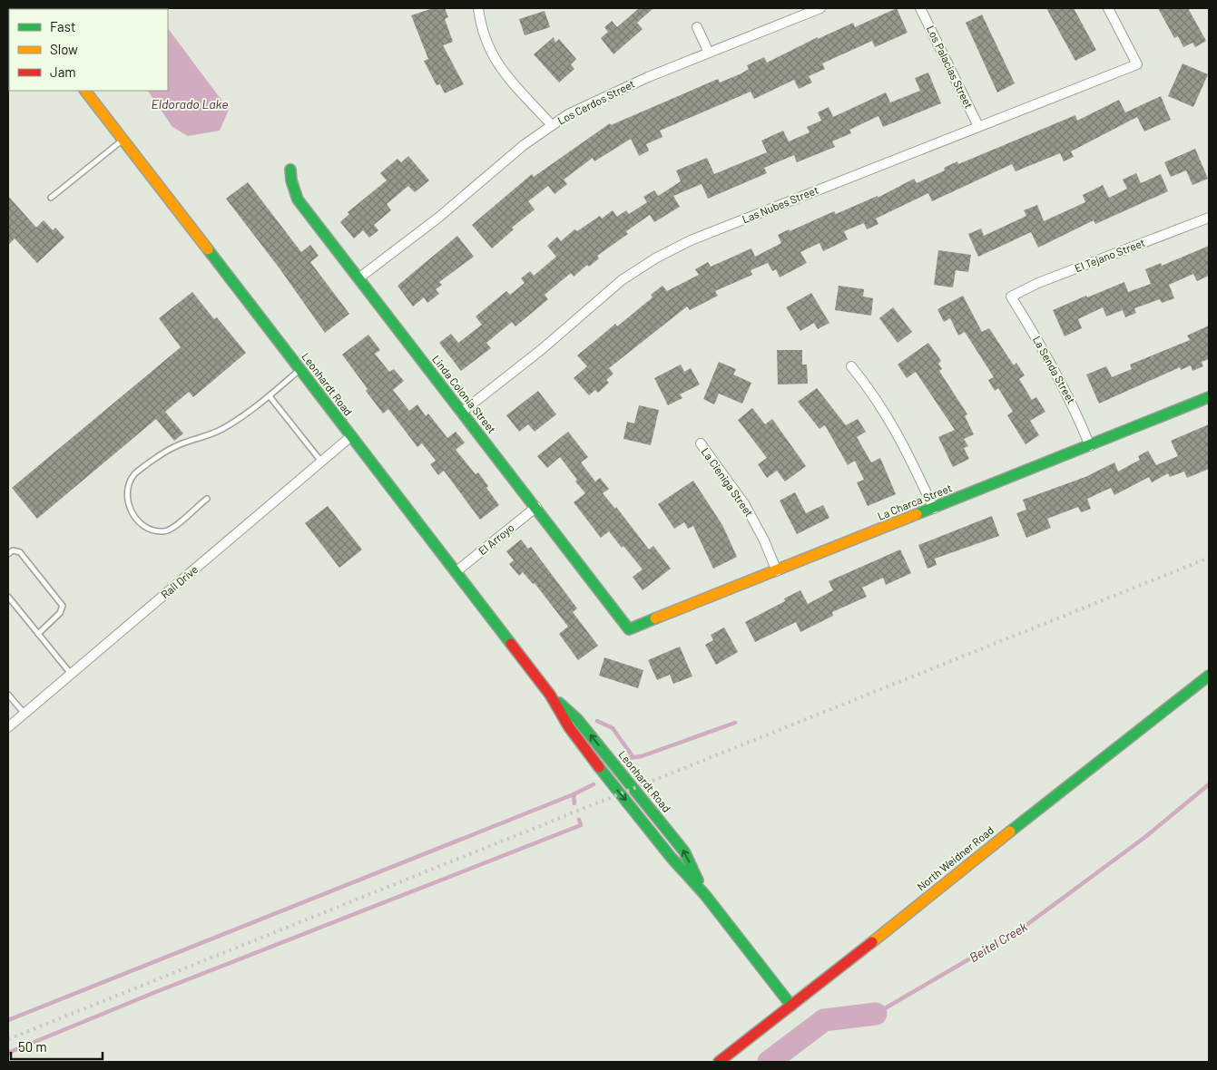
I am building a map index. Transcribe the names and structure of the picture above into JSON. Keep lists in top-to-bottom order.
{
  "streets": {
    "street": [
      "Los Palacias Street",
      "Los Cerdos Street",
      "Las Nubes Street",
      "El Tejano Street",
      "La Senda Street",
      "Leonhardt Road",
      "Linda Colonia Street",
      "La Cieniga Street",
      "La Charca Street",
      "El Arroyo",
      "Rail Drive",
      "North Weidner Road"
    ]
  },
  "crossings": [
    ["Los Palacias Street", "Las Nubes Street"],
    ["Los Cerdos Street", "Linda Colonia Street"],
    ["Las Nubes Street", "Linda Colonia Street"],
    ["El Tejano Street", "La Senda Street"],
    ["La Senda Street", "La Charca Street"],
    ["Leonhardt Road", "El Arroyo"],
    ["Leonhardt Road", "Rail Drive"],
    ["Leonhardt Road", "North Weidner Road"],
    ["Linda Colonia Street", "La Charca Street"],
    ["Linda Colonia Street", "El Arroyo"],
    ["La Cieniga Street", "La Charca Street"]
  ],
  "water": ["Eldorado Lake", "Beitel Creek"],
  "legend": ["Fast", "Slow", "Jam"],
  "scale_bar": "50 m"
}
